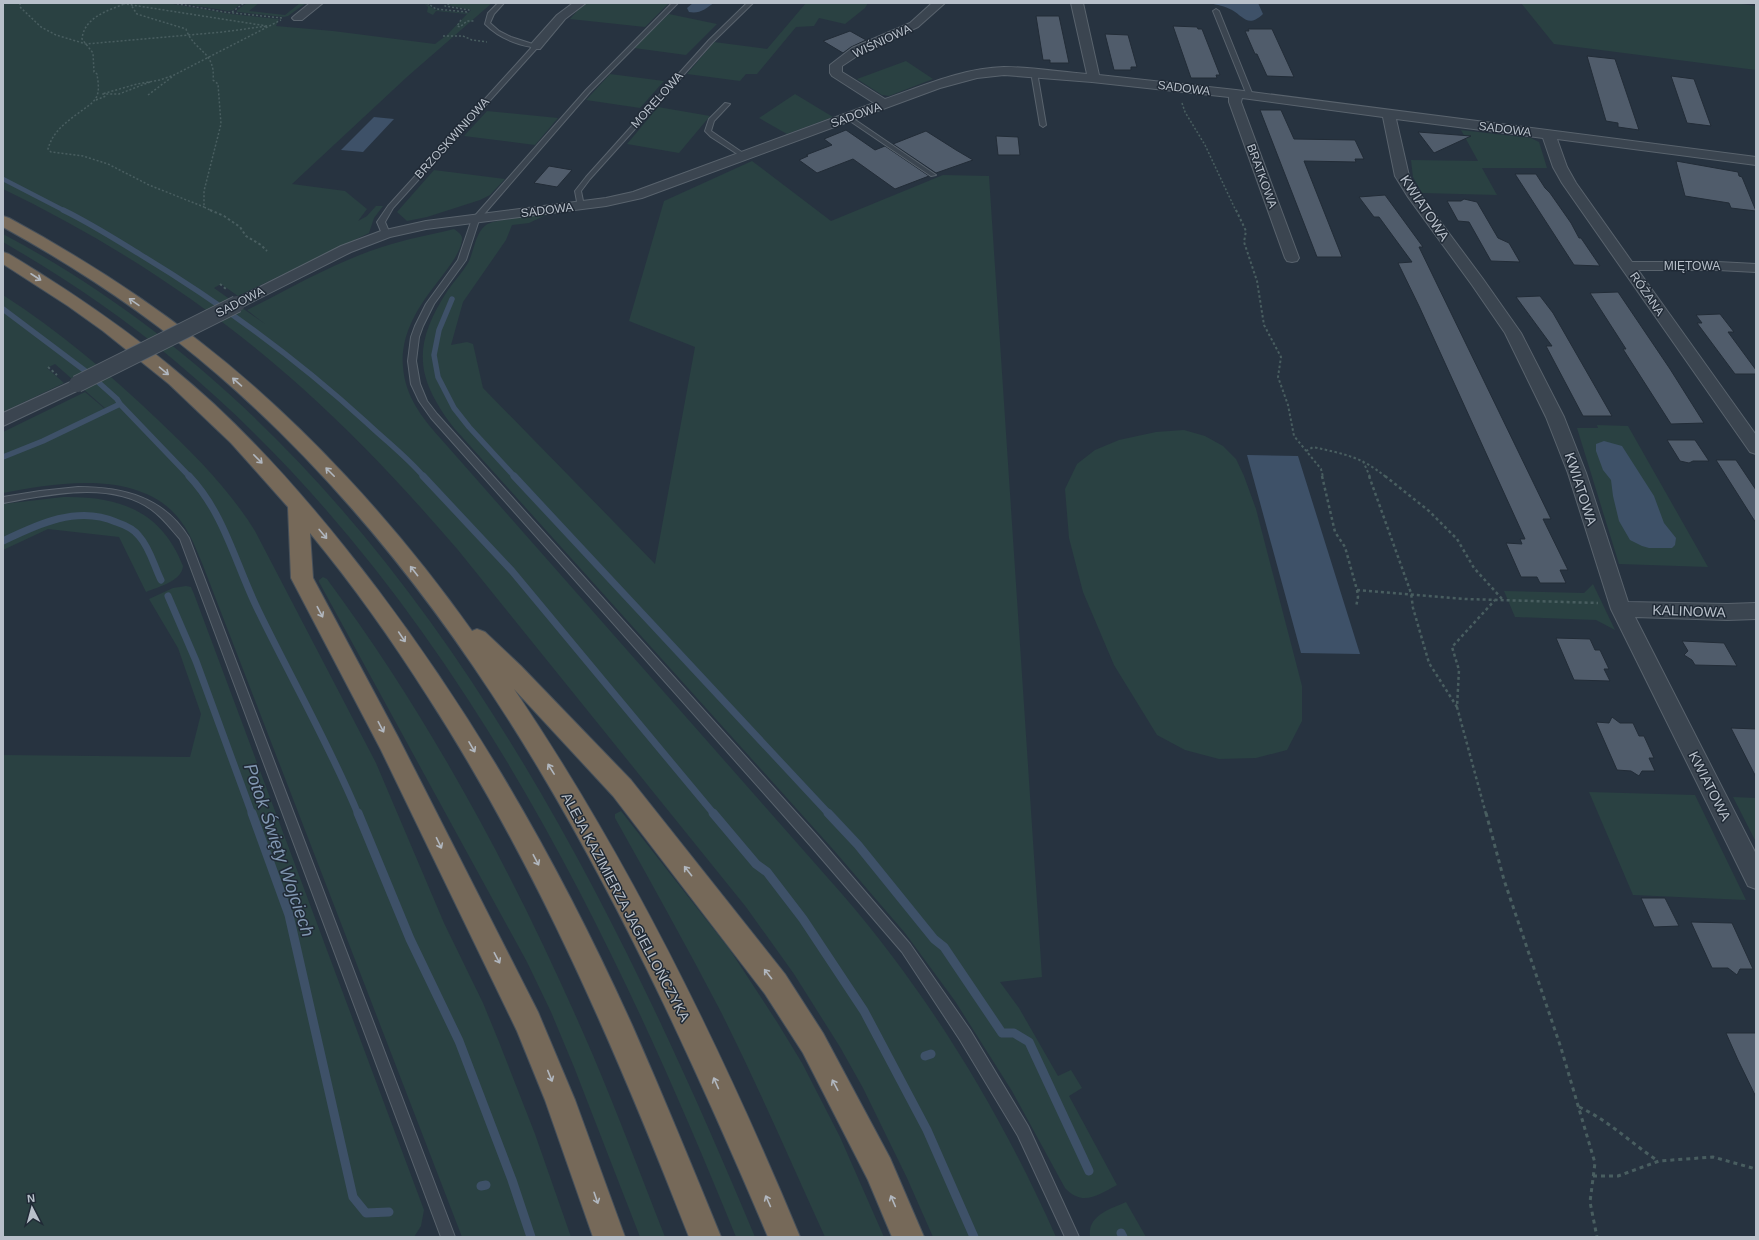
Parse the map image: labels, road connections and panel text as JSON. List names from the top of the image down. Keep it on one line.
{"streets":{"highway":["ALEJA KAZIMIERZA JAGIELLOŃCZYKA"],"street":["WIŚNIOWA","SADOWA","BRZOSKWINIOWA","BRATKOWA","KWIATOWA","MIĘTOWA","RÓŻANA","KALINOWA"],"lane":["MORELOWA"]},"crossings":[["WIŚNIOWA","SADOWA"],["SADOWA","MORELOWA"],["SADOWA","BRZOSKWINIOWA"],["SADOWA","BRATKOWA"],["SADOWA","KWIATOWA"],["SADOWA","RÓŻANA"],["KWIATOWA","KALINOWA"],["MIĘTOWA","RÓŻANA"]],"water":["Potok Święty Wojciech"],"north":"top"}
